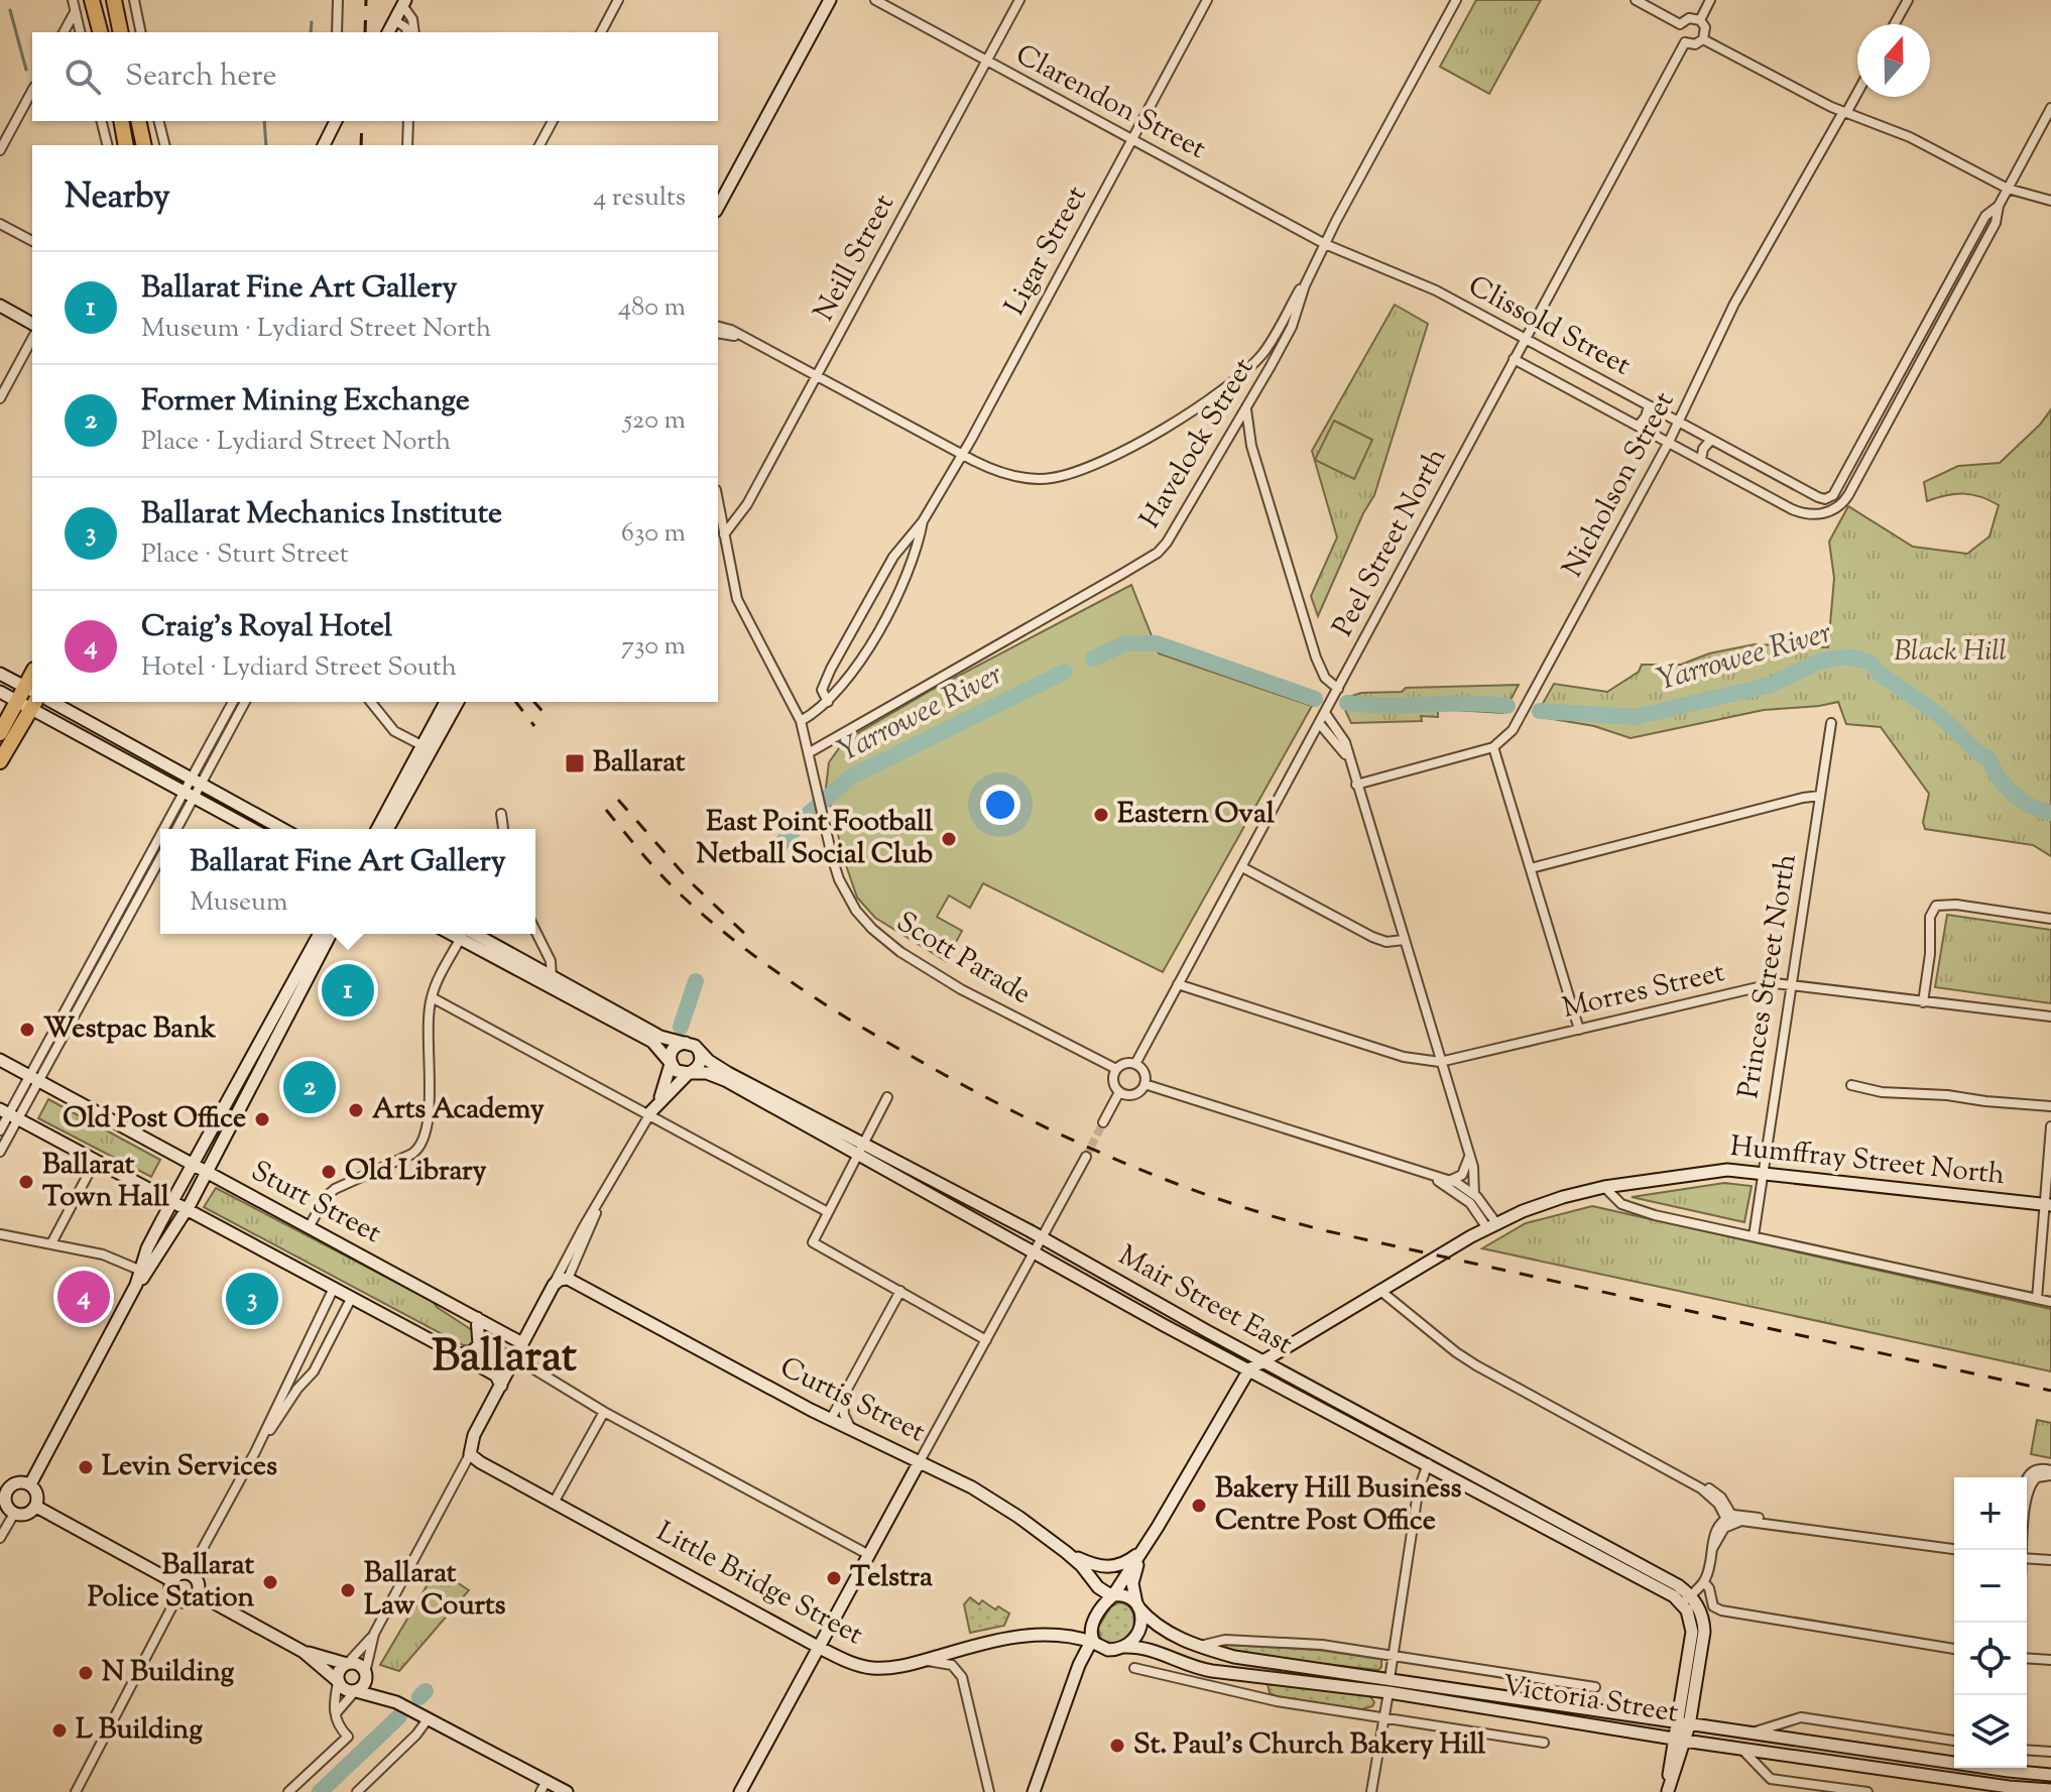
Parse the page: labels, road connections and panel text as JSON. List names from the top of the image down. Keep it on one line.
{"streets":{"street":["Clarendon Street","Ligar Street","Neill Street","Clissold Street","Havelock Street","Nicholson Street","Peel Street North","Scott Parade","Princes Street North","Morres Street","Humffray Street North","Sturt Street","Mair Street East","Curtis Street","Little Bridge Street","Victoria Street"]},"crossings":[["Clarendon Street","Ligar Street"],["Clarendon Street","Neill Street"],["Clarendon Street","Clissold Street"],["Clarendon Street","Havelock Street"],["Ligar Street","Scott Parade"],["Neill Street","Scott Parade"],["Clissold Street","Havelock Street"],["Clissold Street","Nicholson Street"],["Clissold Street","Peel Street North"],["Havelock Street","Scott Parade"],["Peel Street North","Scott Parade"],["Princes Street North","Morres Street"],["Princes Street North","Humffray Street North"],["Humffray Street North","Mair Street East"],["Humffray Street North","Curtis Street"],["Humffray Street North","Little Bridge Street"],["Humffray Street North","Victoria Street"],["Curtis Street","Little Bridge Street"],["Curtis Street","Victoria Street"],["Little Bridge Street","Victoria Street"]],"districts":["Ballarat"],"water":["Yarrowee River"],"parks":["Black Hill"],"places":{"transit":["Ballarat"],"other":["Eastern Oval","East Point Football Netball Social Club","Westpac Bank","Arts Academy","Old Post Office","Old Library","Ballarat Town Hall","Levin Services","Bakery Hill Business Centre Post Office","Telstra","Ballarat Police Station","Ballarat Law Courts","N Building","L Building","St. Paul's Church Bakery Hill"]},"north":"top","page":{"search":"Search here","heading":["Nearby","4 results"],"list":[{"mark":"1","name":"Ballarat Fine Art Gallery","note":"Museum · Lydiard Street North","value":"480 m"},{"mark":"2","name":"Former Mining Exchange","note":"Place · Lydiard Street North","value":"520 m"},{"mark":"3","name":"Ballarat Mechanics Institute","note":"Place · Sturt Street","value":"630 m"},{"mark":"4","name":"Craig's Royal Hotel","note":"Hotel · Lydiard Street South","value":"730 m"}],"popup":["Ballarat Fine Art Gallery","Museum"],"pins":["1","2","4","3"],"map_buttons":["+","−"]}}
